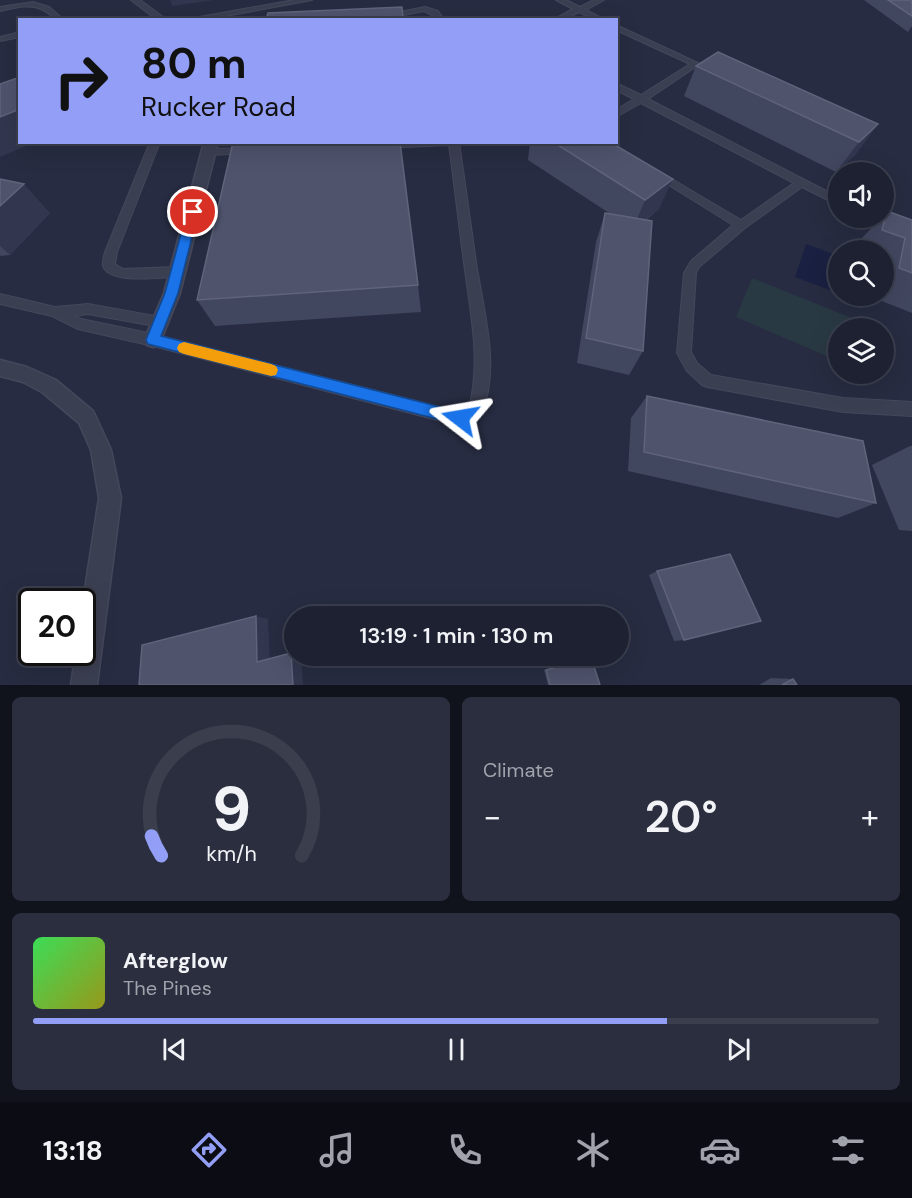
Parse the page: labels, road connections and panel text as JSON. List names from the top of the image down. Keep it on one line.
{"page":{"turn":["80 m","Rucker Road"],"limit":"20","trip":"13:19 · 1 min · 130 m","tile":"Climate","heat":["−","20°","+"],"song":["Afterglow","The Pines"],"tabs":"13:18","gauge":["9","km/h"]}}
